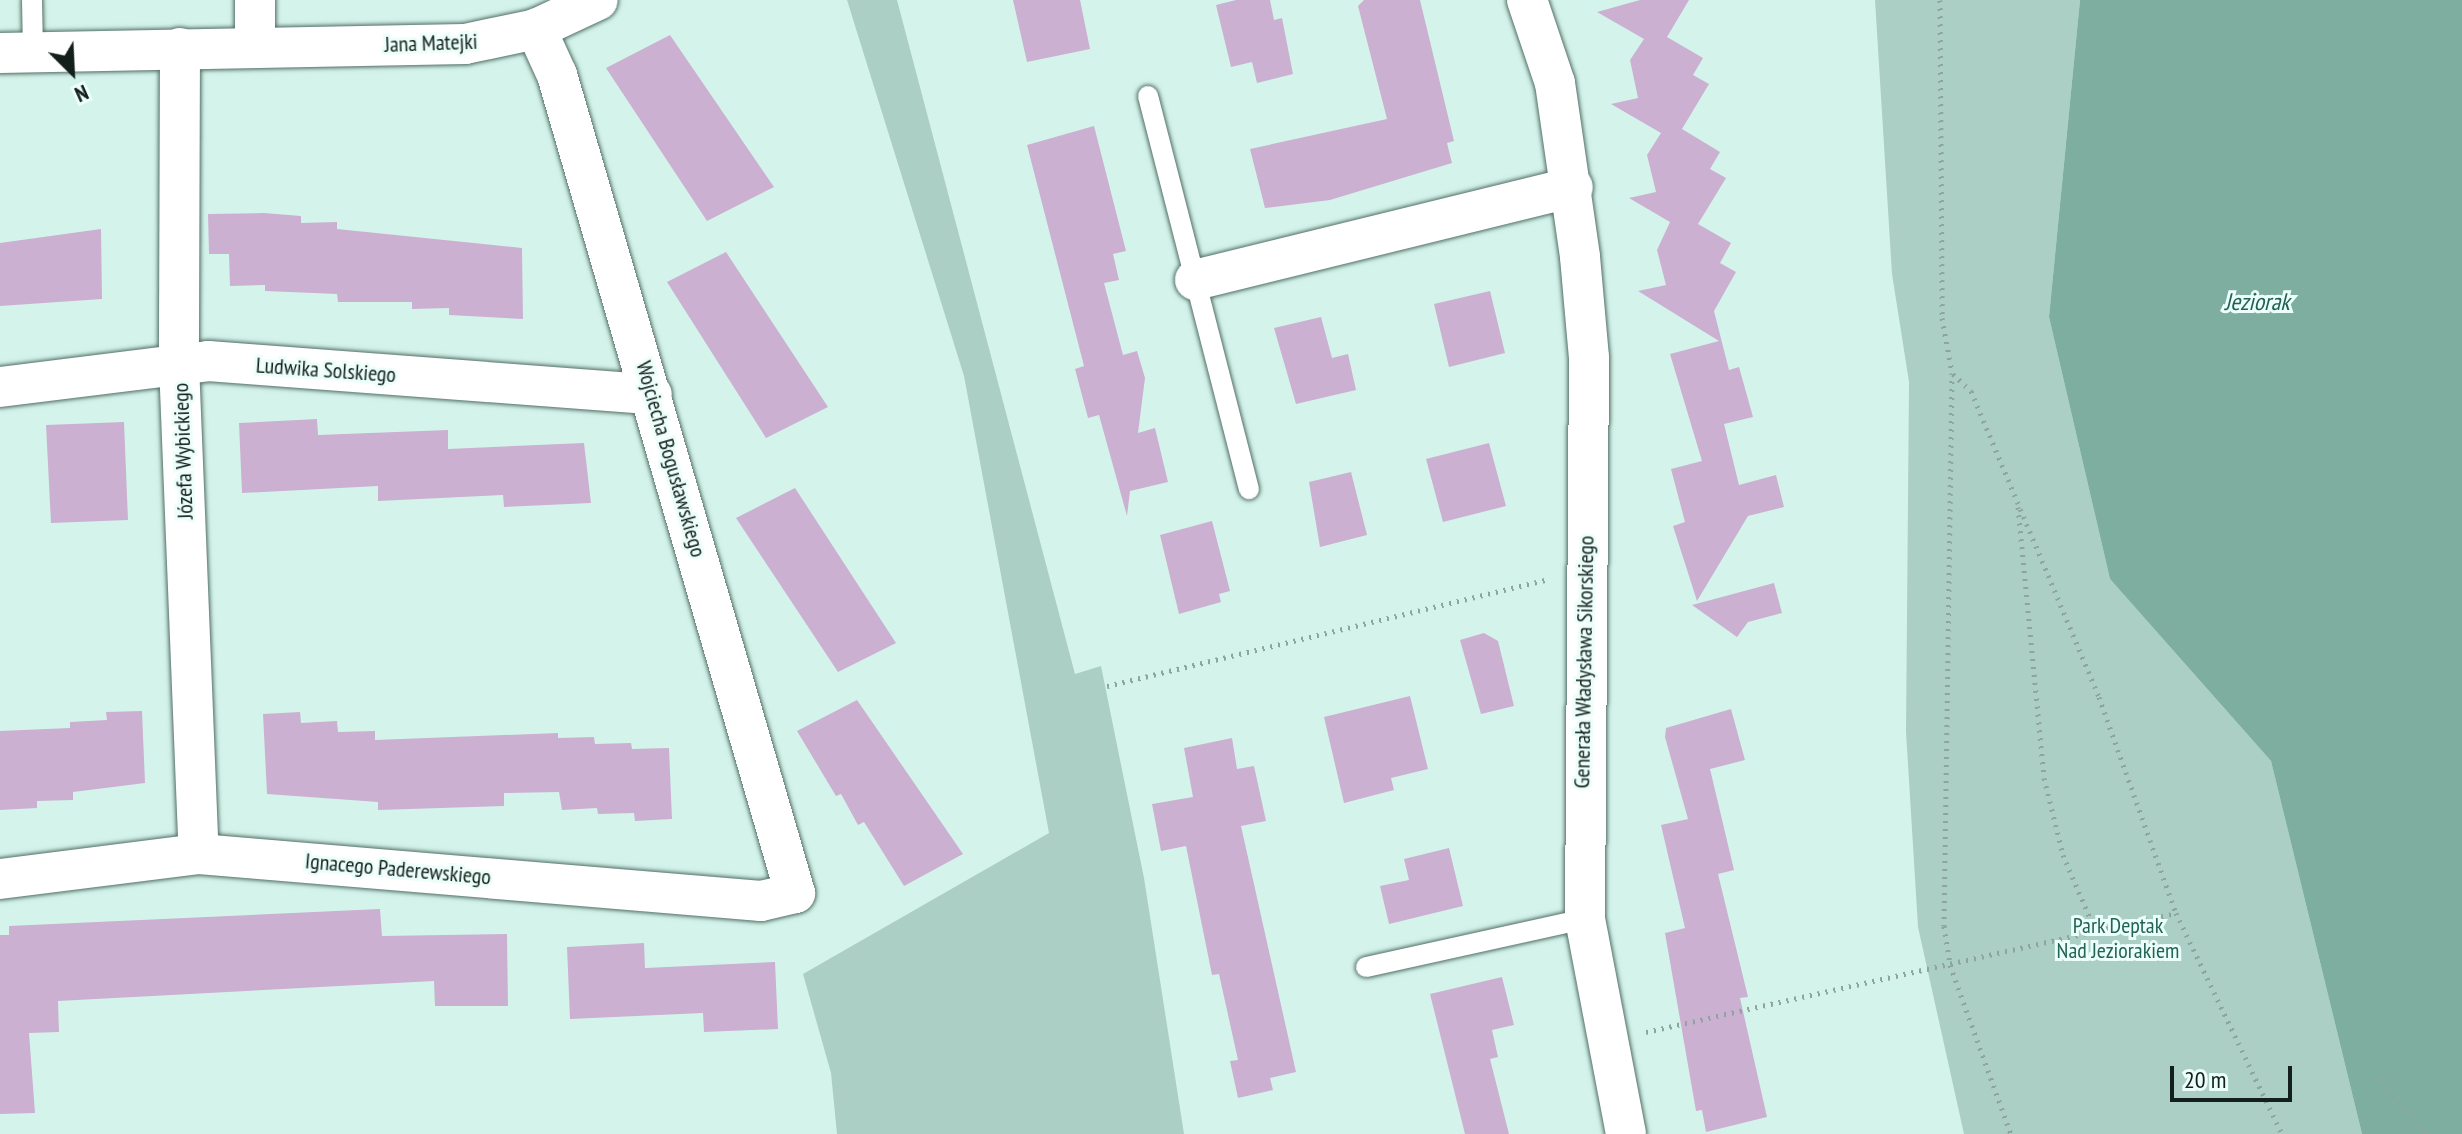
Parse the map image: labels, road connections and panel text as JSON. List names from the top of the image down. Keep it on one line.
{"streets":{"street":["Jana Matejki","Ludwika Solskiego","Józefa Wybickiego","Wojciecha Bogusławskiego","Generała Władysława Sikorskiego","Ignacego Paderewskiego"]},"crossings":[["Jana Matejki","Józefa Wybickiego"],["Jana Matejki","Wojciecha Bogusławskiego"],["Ludwika Solskiego","Józefa Wybickiego"],["Ludwika Solskiego","Wojciecha Bogusławskiego"],["Józefa Wybickiego","Ignacego Paderewskiego"],["Wojciecha Bogusławskiego","Ignacego Paderewskiego"]],"water":["Jeziorak"],"parks":["Park Deptak Nad Jeziorakiem"],"scale_bar":"20 m","north":"bottom right"}
